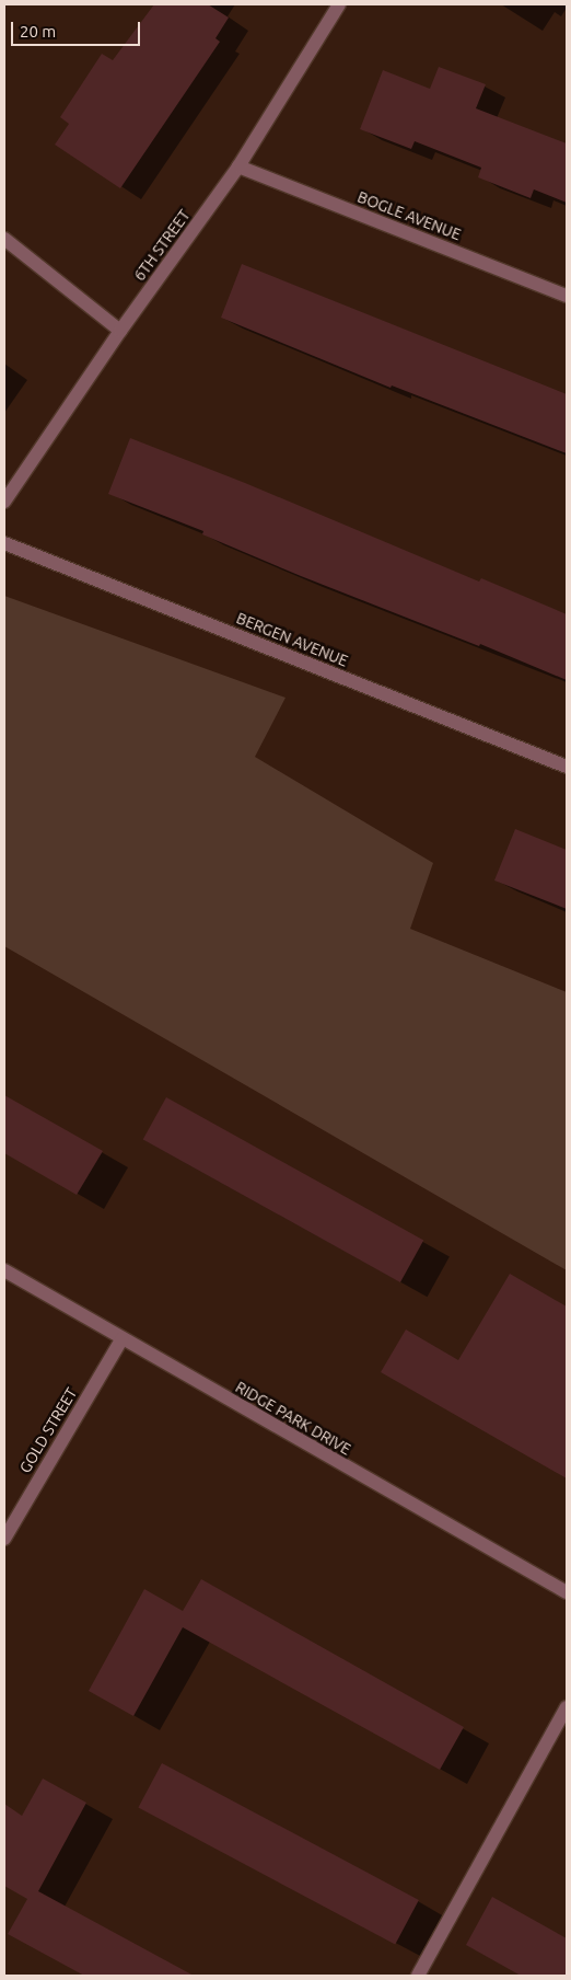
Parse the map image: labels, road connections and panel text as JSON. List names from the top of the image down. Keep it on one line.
{"streets":{"street":["BOGLE AVENUE","6TH STREET","BERGEN AVENUE","RIDGE PARK DRIVE","GOLD STREET"]},"crossings":[["BOGLE AVENUE","6TH STREET"],["RIDGE PARK DRIVE","GOLD STREET"]],"scale_bar":"20 m"}
